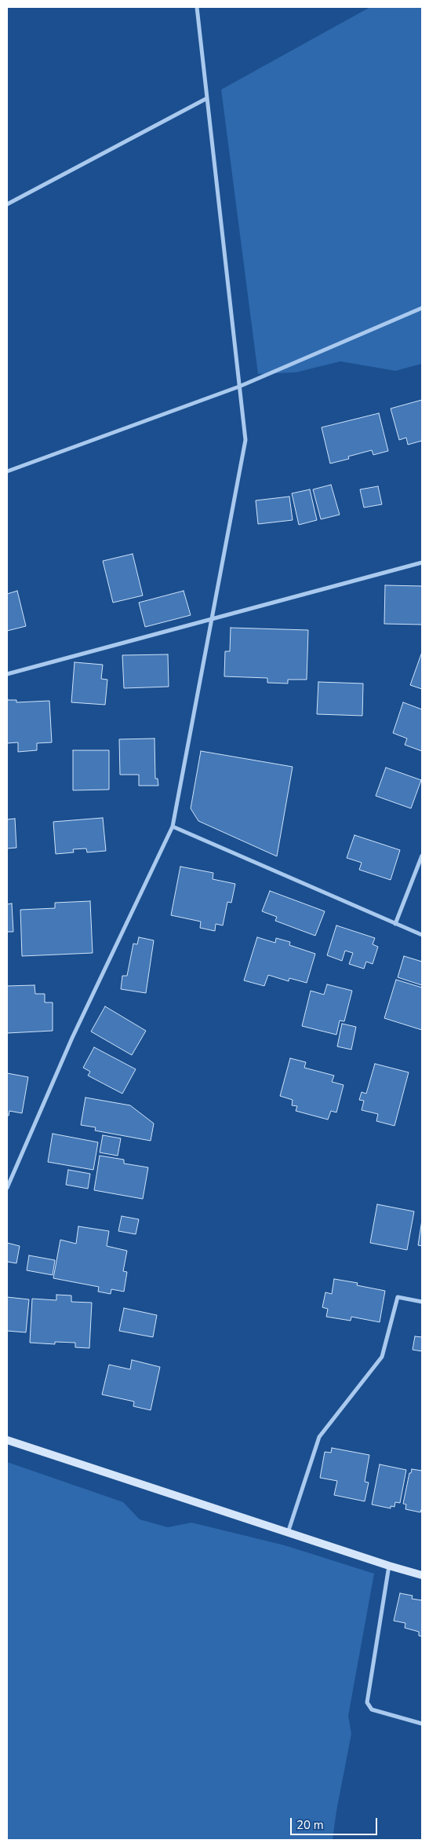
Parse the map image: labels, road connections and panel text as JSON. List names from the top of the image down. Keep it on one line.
{"scale_bar":"20 m"}
